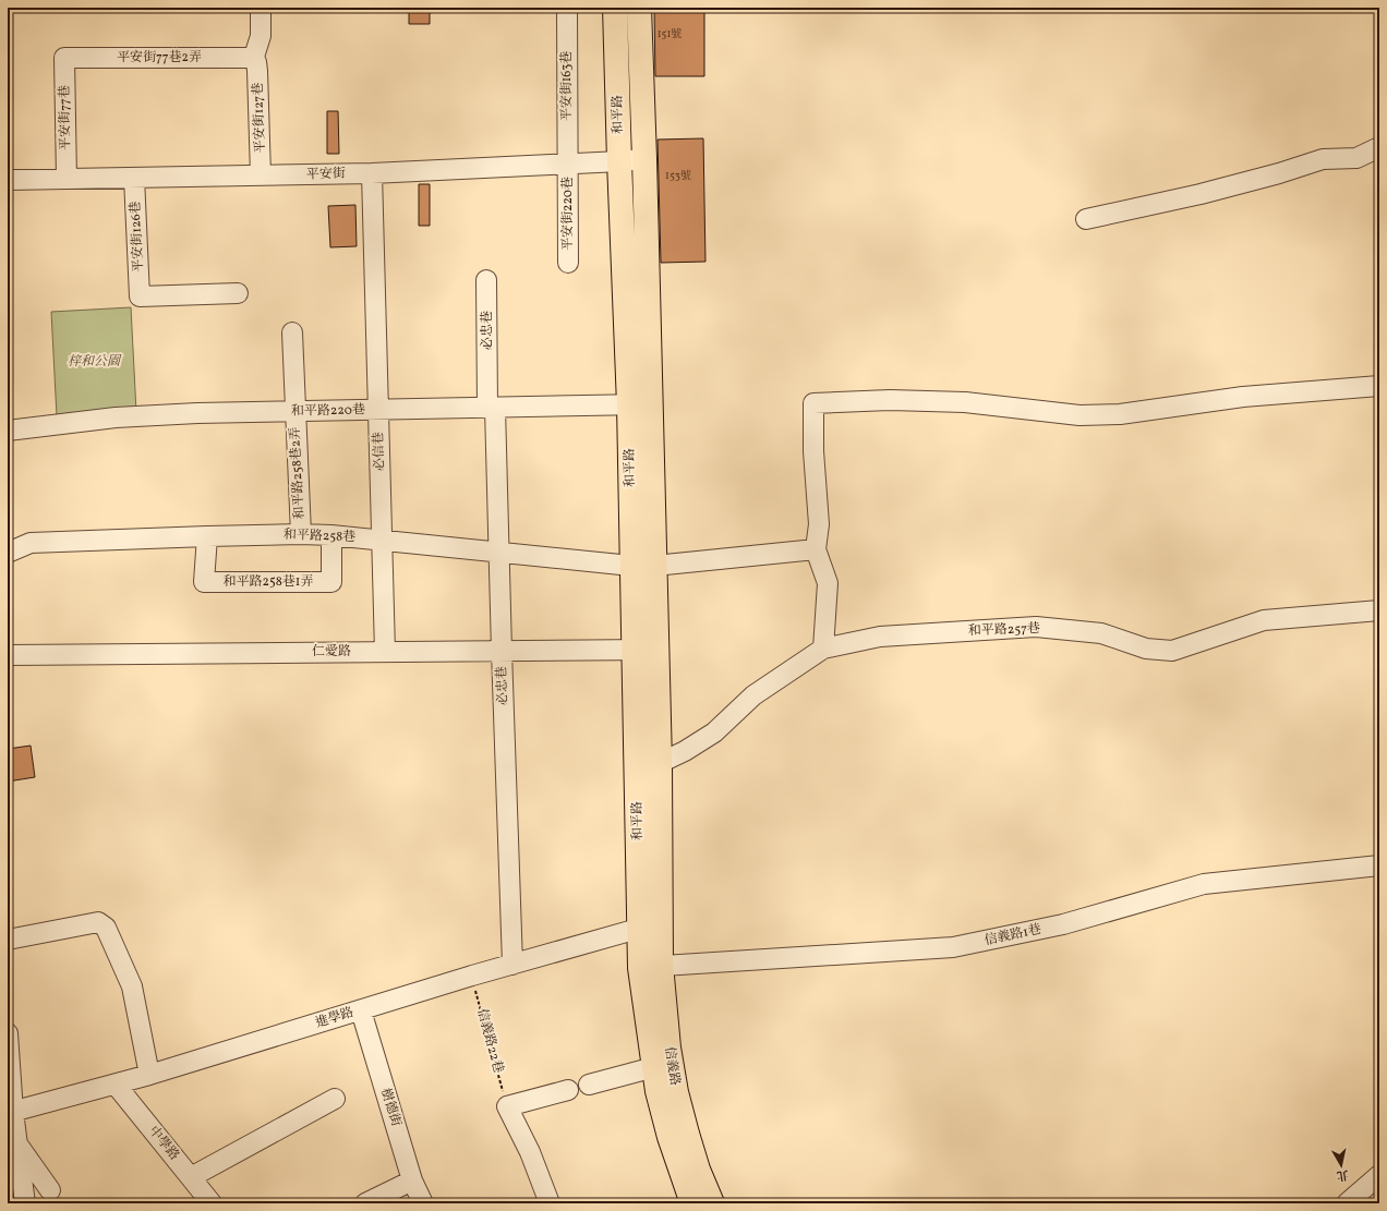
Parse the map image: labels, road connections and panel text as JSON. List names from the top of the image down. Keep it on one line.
{"streets":{"main road":["和平路","信義路"],"street":["平安街77巷2弄","平安街163巷","平安街77巷","平安街127巷","平安街","平安街220巷","平安街126巷","必忠巷","和平路220巷","必信巷","和平路258巷2弄","和平路258巷","和平路258巷1弄","和平路257巷","仁愛路","信義路1巷","進學路","樹德街","中學路"],"path":["信義路22巷"]},"crossings":[["平安街77巷2弄","平安街77巷"],["平安街77巷2弄","平安街127巷"],["平安街163巷","平安街"],["平安街163巷","平安街220巷"],["和平路","平安街"],["和平路","和平路220巷"],["和平路","和平路258巷"],["和平路","和平路257巷"],["和平路","仁愛路"],["和平路","進學路"],["和平路","信義路"],["平安街77巷","平安街"],["平安街127巷","平安街"],["平安街","平安街220巷"],["平安街","平安街126巷"],["平安街","必信巷"],["必忠巷","和平路220巷"],["必忠巷","和平路258巷"],["必忠巷","仁愛路"],["必忠巷","進學路"],["和平路220巷","必信巷"],["和平路220巷","和平路258巷2弄"],["必信巷","和平路258巷"],["必信巷","仁愛路"],["和平路258巷2弄","和平路258巷"],["和平路258巷","和平路258巷1弄"],["信義路1巷","信義路"],["進學路","信義路22巷"],["進學路","信義路"],["進學路","樹德街"],["進學路","中學路"]],"parks":["梓和公園"],"house_numbers":["151號","153號"],"north":"bottom"}
